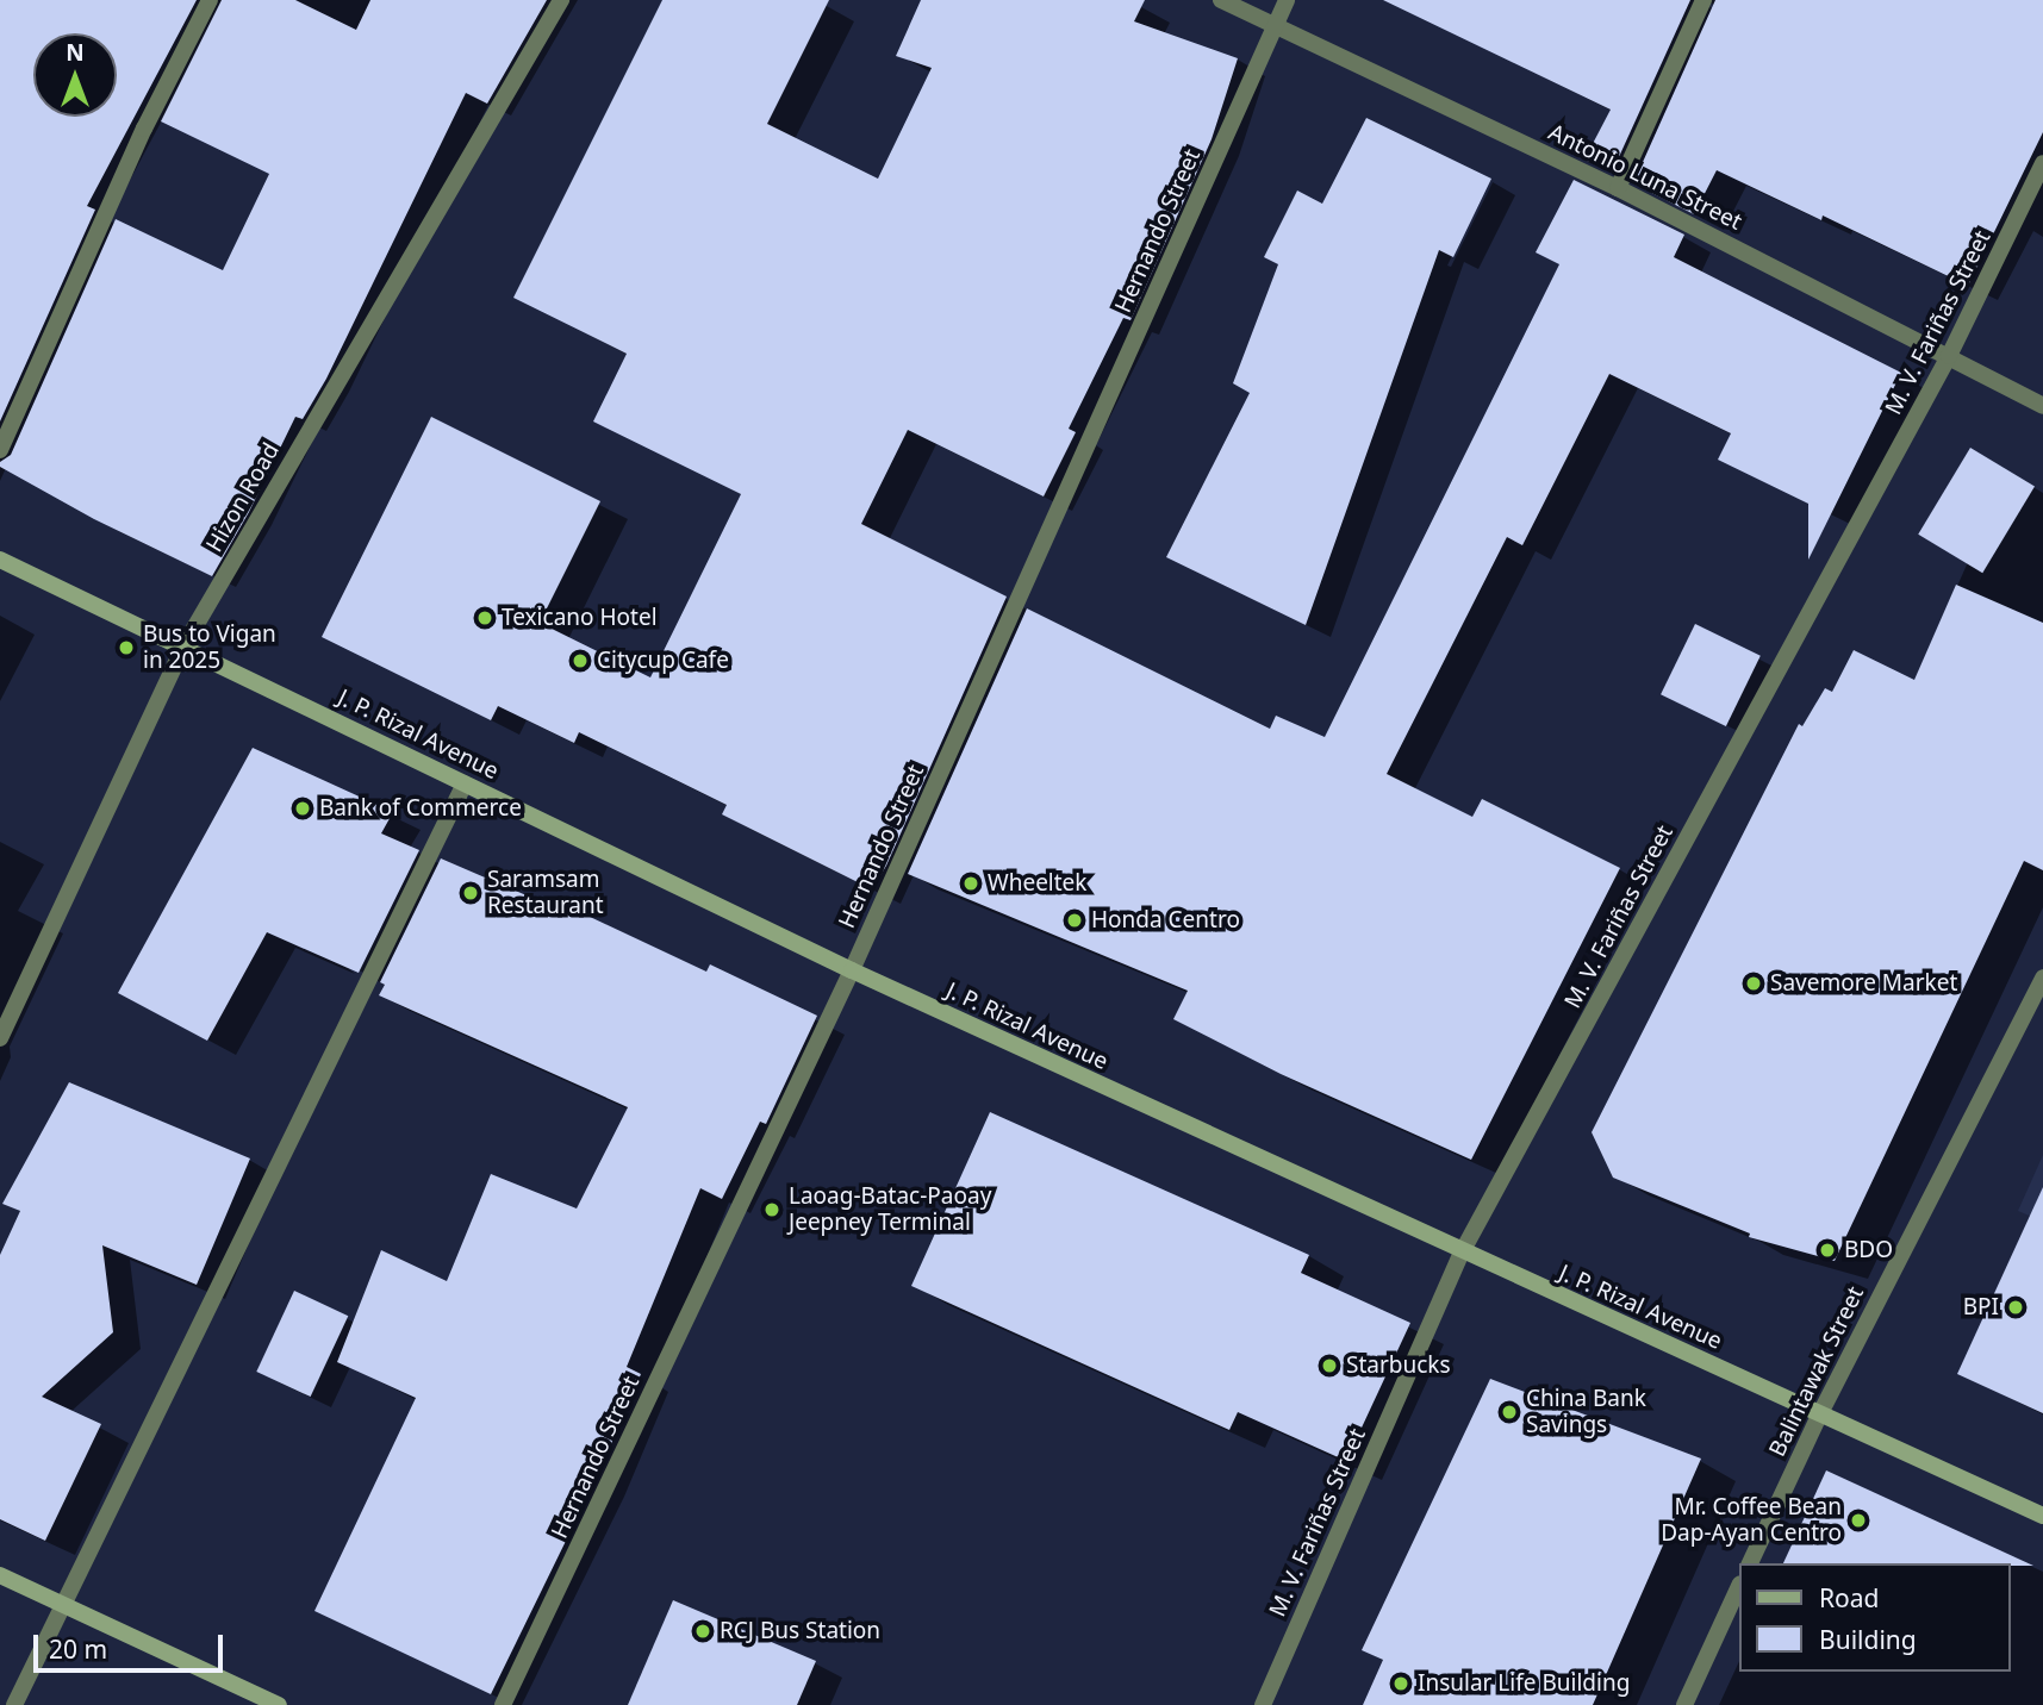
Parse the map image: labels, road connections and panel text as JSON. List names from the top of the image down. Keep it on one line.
{"streets":{"main road":["J. P. Rizal Avenue"],"street":["Antonio Luna Street","Hernando Street","M. V. Fariñas Street","Hizon Road","Balintawak Street"]},"crossings":[["Antonio Luna Street","Hernando Street"],["Antonio Luna Street","M. V. Fariñas Street"],["Hernando Street","J. P. Rizal Avenue"],["M. V. Fariñas Street","J. P. Rizal Avenue"],["Hizon Road","J. P. Rizal Avenue"],["J. P. Rizal Avenue","Balintawak Street"]],"places":["Texicano Hotel","Bus to Vigan in 2025","Citycup Cafe","Bank of Commerce","Wheeltek","Saramsam Restaurant","Honda Centro","Savemore Market","Laoag-Batac-Paoay Jeepney Terminal","BDO","BPI","Starbucks","China Bank Savings","Mr. Coffee Bean Dap-Ayan Centro","RCJ Bus Station","Insular Life Building"],"legend":["Road","Building"],"scale_bar":"20 m","north":"top"}
